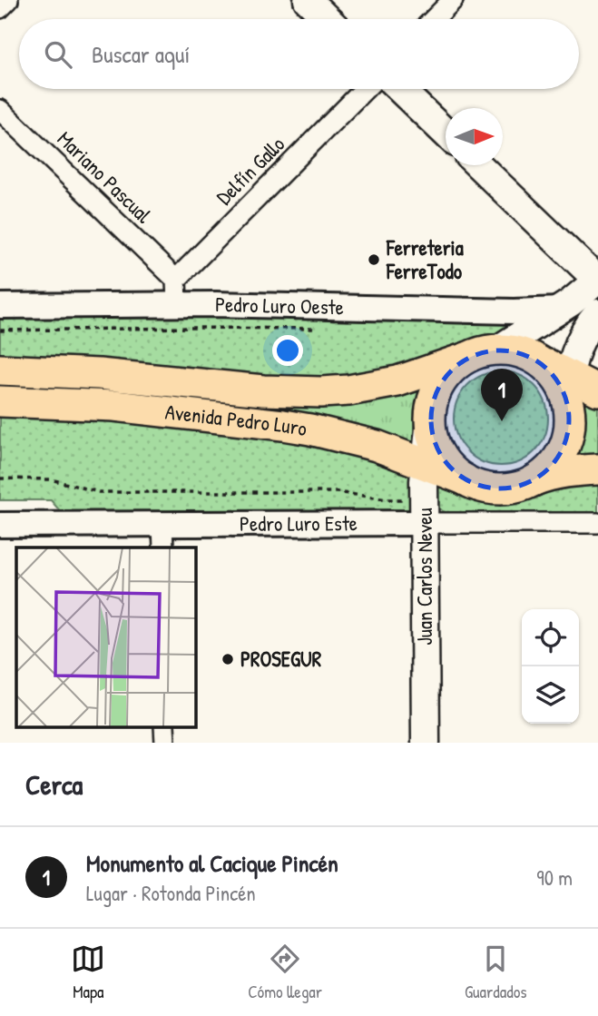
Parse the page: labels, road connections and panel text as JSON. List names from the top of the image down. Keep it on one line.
{"streets":{"main road":["Avenida Pedro Luro","Juan Carlos Neveu"],"street":["Delfín Gallo","Mariano Pascual","Pedro Luro Oeste","Pedro Luro Este"]},"crossings":[["Delfín Gallo","Mariano Pascual"],["Avenida Pedro Luro","Juan Carlos Neveu"],["Pedro Luro Este","Juan Carlos Neveu"]],"places":["Ferreteria FerreTodo","PROSEGUR"],"north":"right","page":{"search":"Buscar aquí","pins":"1","heading":"Cerca","list":[{"mark":"1","name":"Monumento al Cacique Pincén","note":"Lugar · Rotonda Pincén","value":"90 m"}],"nav":["Mapa","Cómo llegar","Guardados"]}}
